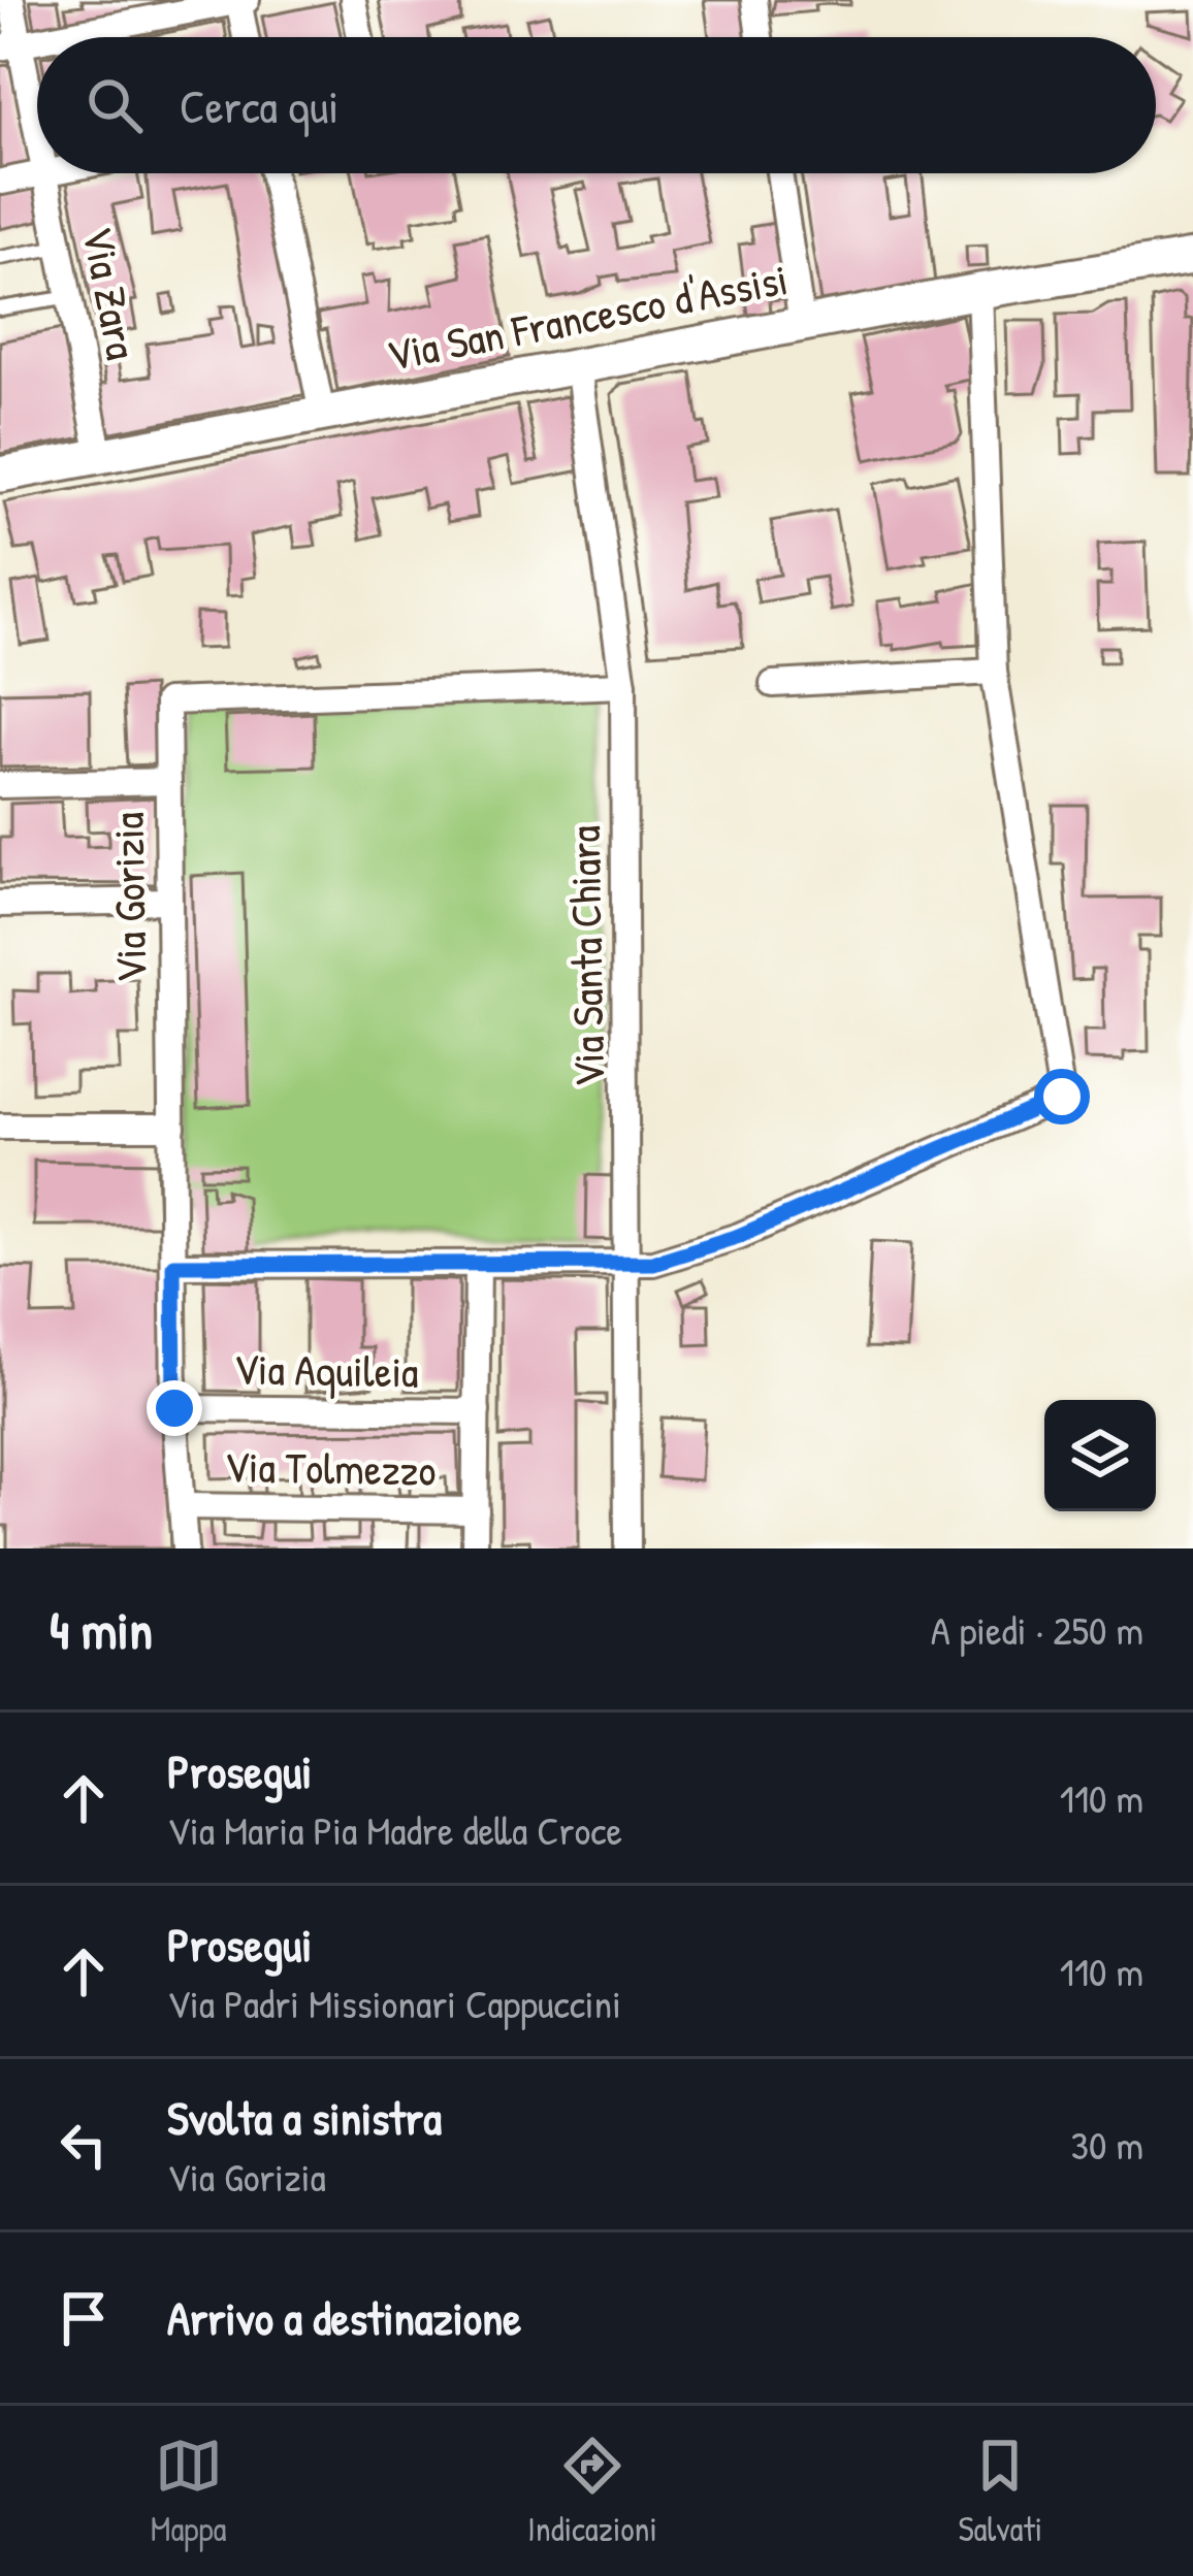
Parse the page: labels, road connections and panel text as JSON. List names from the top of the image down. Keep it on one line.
{"streets":{"main road":["Via San Francesco d'Assisi"],"street":["Via Zara","Via Gorizia","Via Santa Chiara","Via Aquileia","Via Tolmezzo"]},"crossings":[["Via Zara","Via San Francesco d'Assisi"],["Via San Francesco d'Assisi","Via Santa Chiara"],["Via Gorizia","Via Santa Chiara"],["Via Gorizia","Via Aquileia"],["Via Gorizia","Via Tolmezzo"]],"page":{"search":"Cerca qui","heading":["4 min","A piedi · 250 m"],"list":[["Prosegui","Via Maria Pia Madre della Croce","110 m"],["Prosegui","Via Padri Missionari Cappuccini","110 m"],["Svolta a sinistra","Via Gorizia","30 m"],"Arrivo a destinazione"],"nav":["Mappa","Indicazioni","Salvati"]}}
